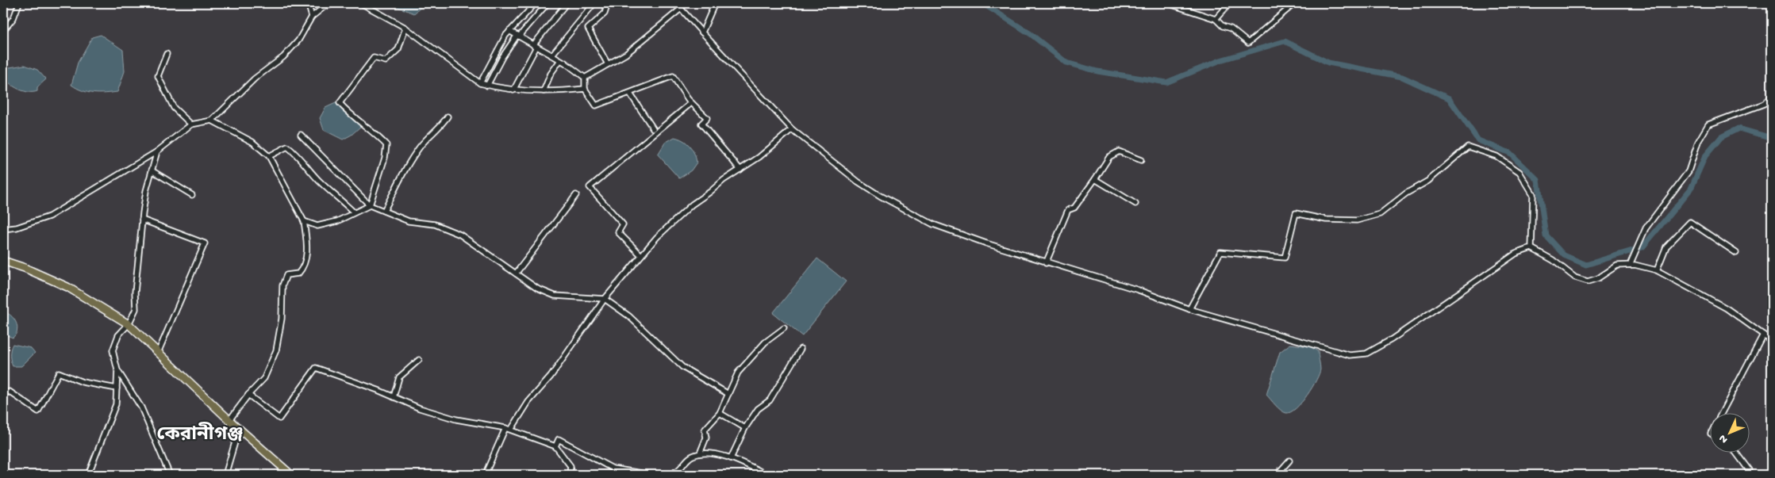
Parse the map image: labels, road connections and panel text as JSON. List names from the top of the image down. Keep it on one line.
{"districts":["কেরানীগঞ্জ"],"north":"bottom left"}
